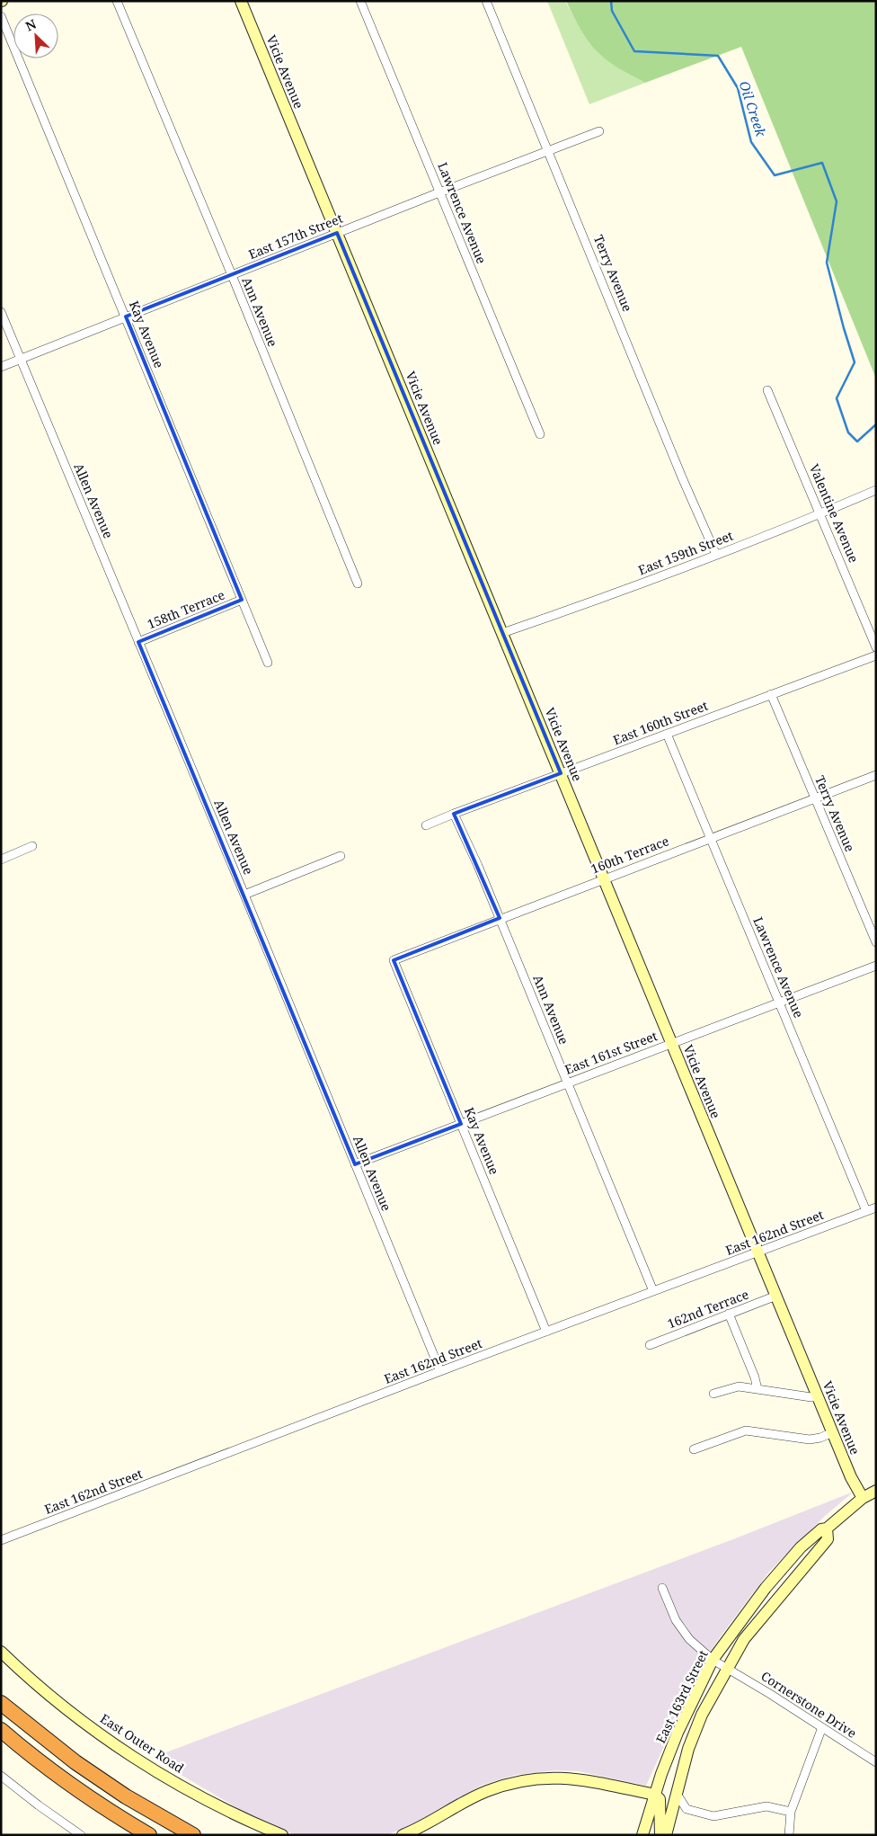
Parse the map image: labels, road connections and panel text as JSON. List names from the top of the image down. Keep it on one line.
{"streets":{"street":["Vicie Avenue","Lawrence Avenue","East 157th Street","Terry Avenue","Ann Avenue","Kay Avenue","Allen Avenue","Valentine Avenue","East 159th Street","158th Terrace","East 160th Street","160th Terrace","East 161st Street","East 162nd Street","162nd Terrace","East 163rd Street","Cornerstone Drive","East Outer Road"]},"crossings":[["Vicie Avenue","East 157th Street"],["Vicie Avenue","East 159th Street"],["Vicie Avenue","East 160th Street"],["Vicie Avenue","160th Terrace"],["Vicie Avenue","East 161st Street"],["Vicie Avenue","East 162nd Street"],["Vicie Avenue","162nd Terrace"],["Vicie Avenue","East 163rd Street"],["Lawrence Avenue","East 157th Street"],["Lawrence Avenue","East 160th Street"],["Lawrence Avenue","160th Terrace"],["Lawrence Avenue","East 161st Street"],["Lawrence Avenue","East 162nd Street"],["East 157th Street","Terry Avenue"],["East 157th Street","Ann Avenue"],["East 157th Street","Kay Avenue"],["East 157th Street","Allen Avenue"],["Terry Avenue","East 159th Street"],["Terry Avenue","East 160th Street"],["Terry Avenue","160th Terrace"],["Ann Avenue","East 160th Street"],["Ann Avenue","160th Terrace"],["Ann Avenue","East 161st Street"],["Ann Avenue","East 162nd Street"],["Kay Avenue","158th Terrace"],["Kay Avenue","160th Terrace"],["Kay Avenue","East 161st Street"],["Kay Avenue","East 162nd Street"],["Allen Avenue","158th Terrace"],["Allen Avenue","East 161st Street"],["Allen Avenue","East 162nd Street"],["Valentine Avenue","East 159th Street"],["East 163rd Street","Cornerstone Drive"]],"water":["Oil Creek"],"north":"top left"}
